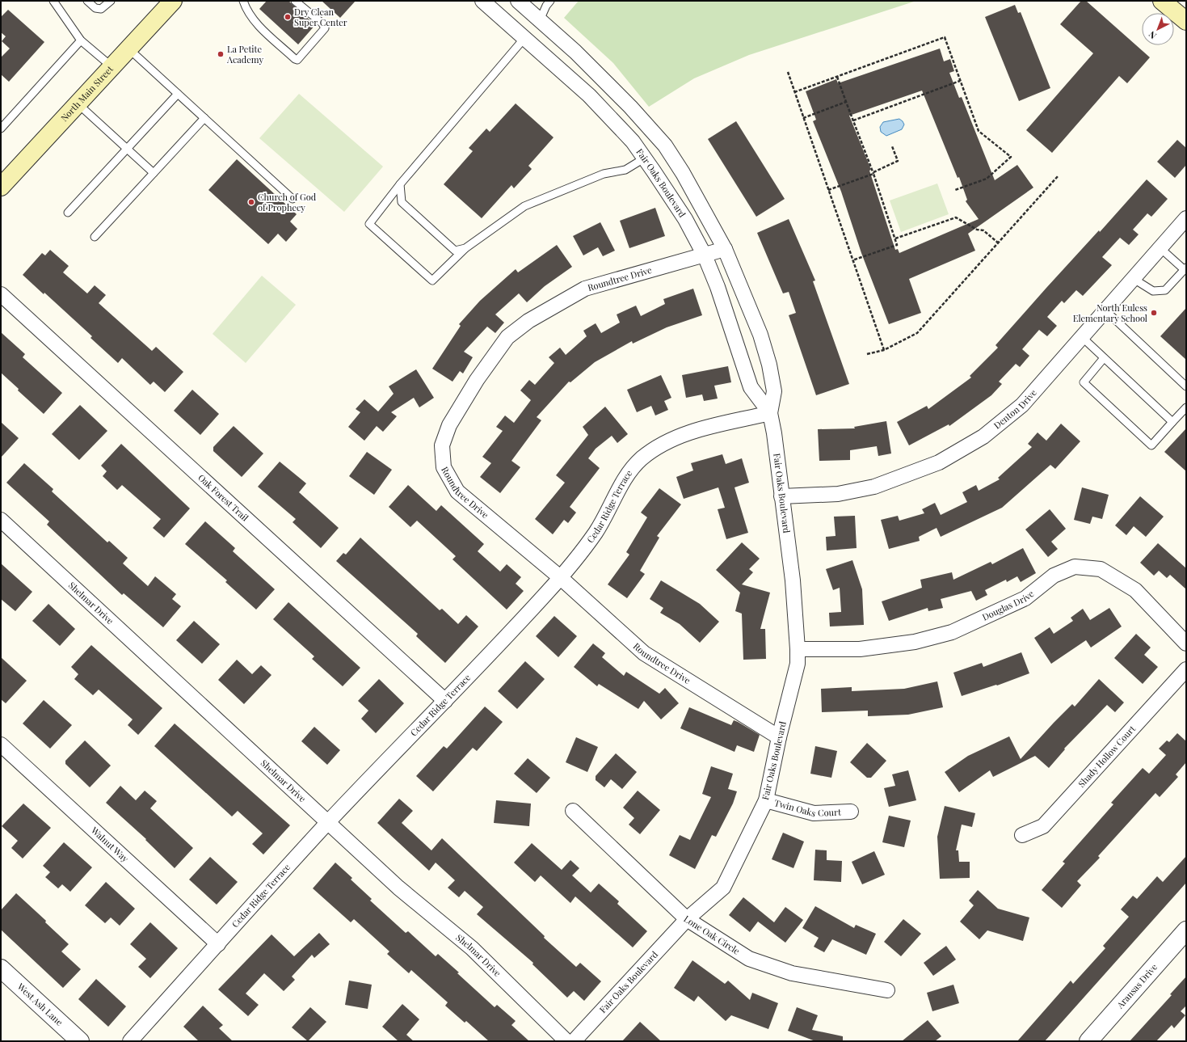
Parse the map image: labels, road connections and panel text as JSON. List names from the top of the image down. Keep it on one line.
{"streets":{"main road":["North Main Street"],"street":["Fair Oaks Boulevard","Roundtree Drive","Denton Drive","Oak Forest Trail","Cedar Ridge Terrace","Shelmar Drive","Douglas Drive","Shady Hollow Court","Twin Oaks Court","Walnut Way","Lone Oak Circle","Aransas Drive","West Ash Lane"]},"crossings":[["Fair Oaks Boulevard","Roundtree Drive"],["Fair Oaks Boulevard","Denton Drive"],["Fair Oaks Boulevard","Cedar Ridge Terrace"],["Fair Oaks Boulevard","Douglas Drive"],["Fair Oaks Boulevard","Twin Oaks Court"],["Fair Oaks Boulevard","Lone Oak Circle"],["Roundtree Drive","Cedar Ridge Terrace"],["Oak Forest Trail","Cedar Ridge Terrace"],["Cedar Ridge Terrace","Shelmar Drive"],["Cedar Ridge Terrace","Walnut Way"]],"places":["Dry Clean Super Center","La Petite Academy","Church of God of Prophecy","North Euless Elementary School"],"north":"bottom left"}
